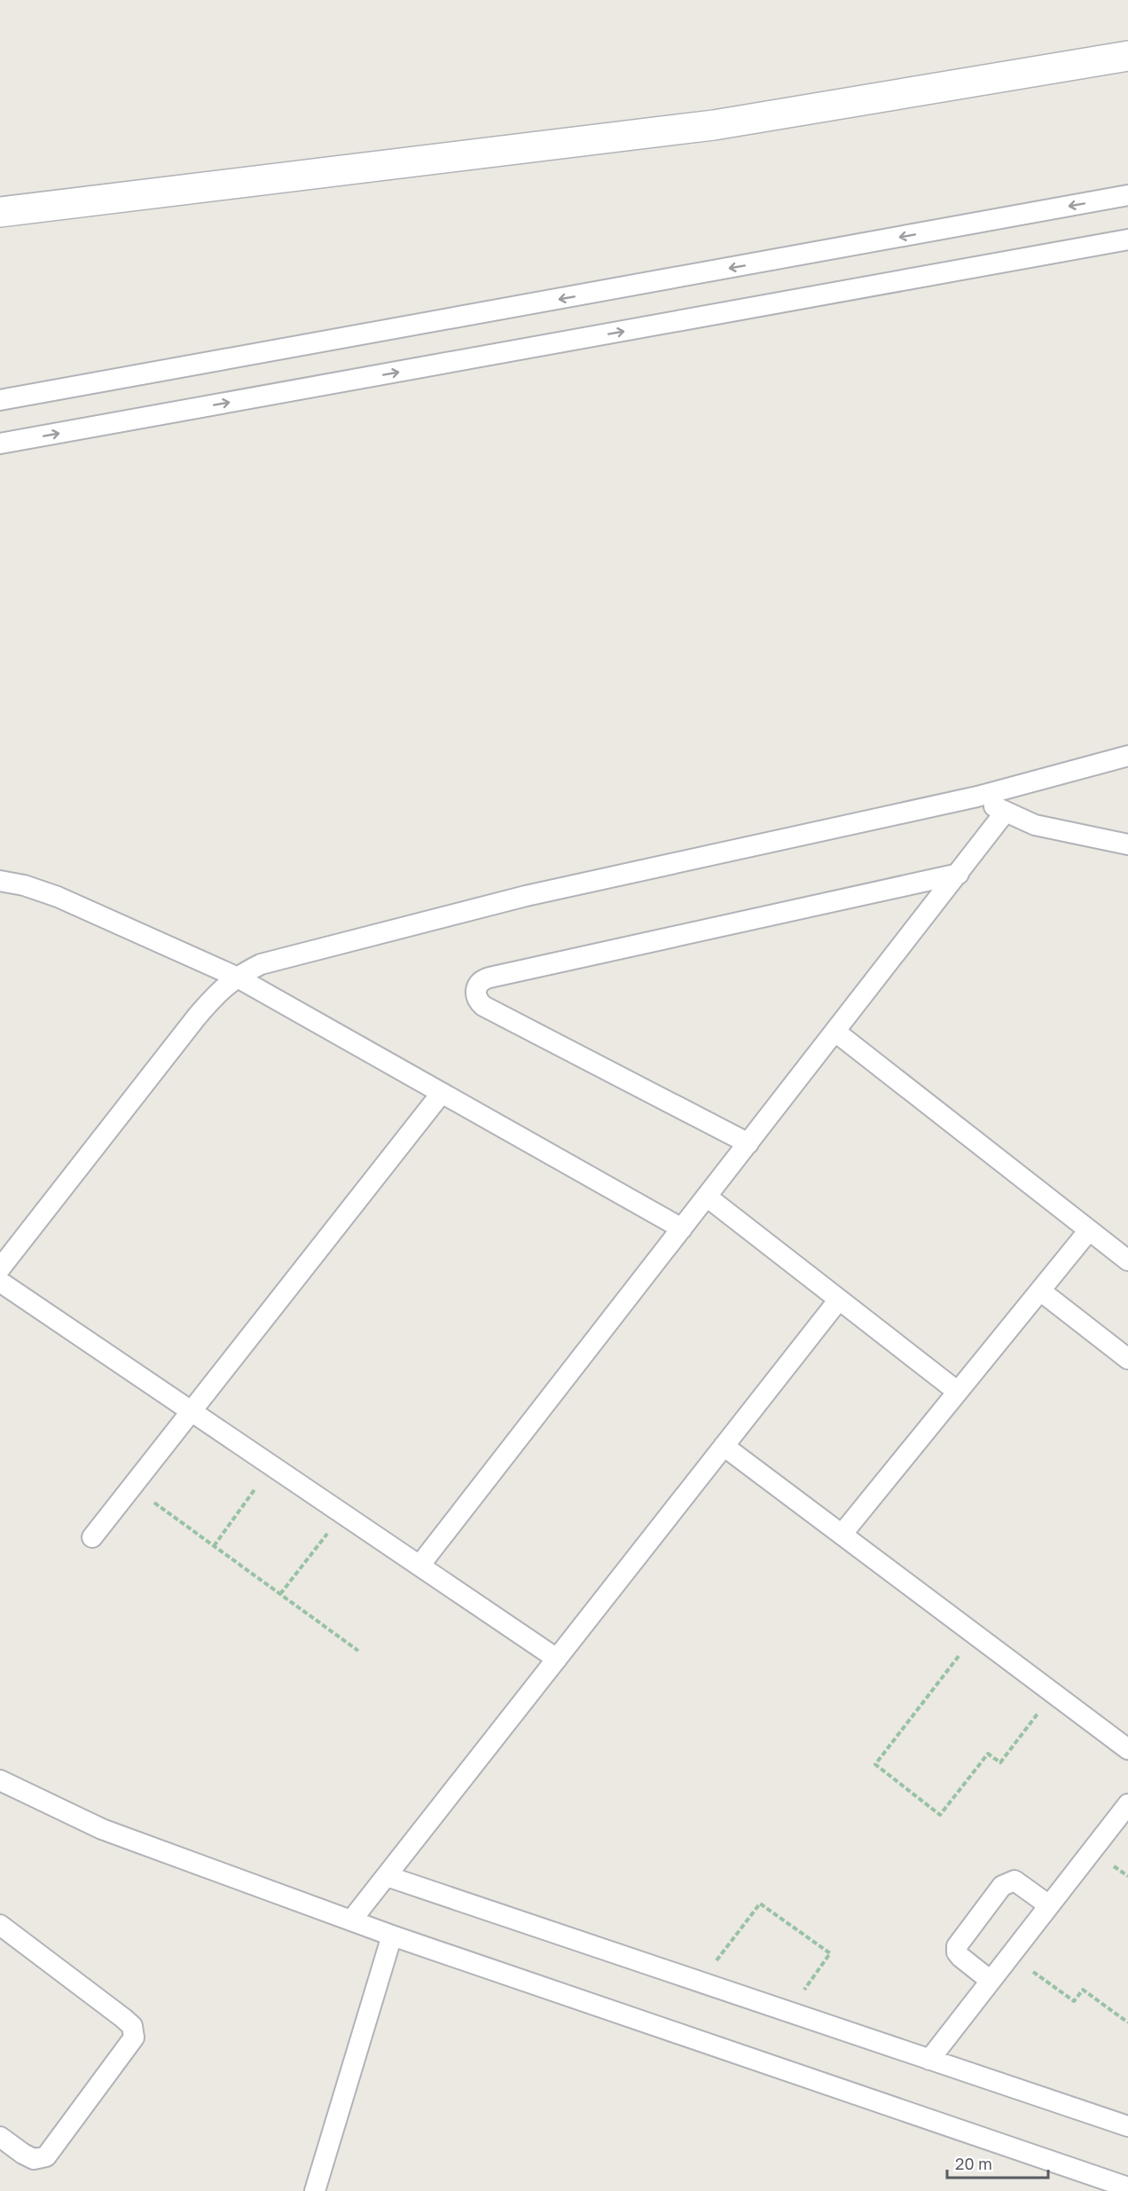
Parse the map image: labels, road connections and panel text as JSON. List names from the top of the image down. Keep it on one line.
{"scale_bar":"20 m"}
